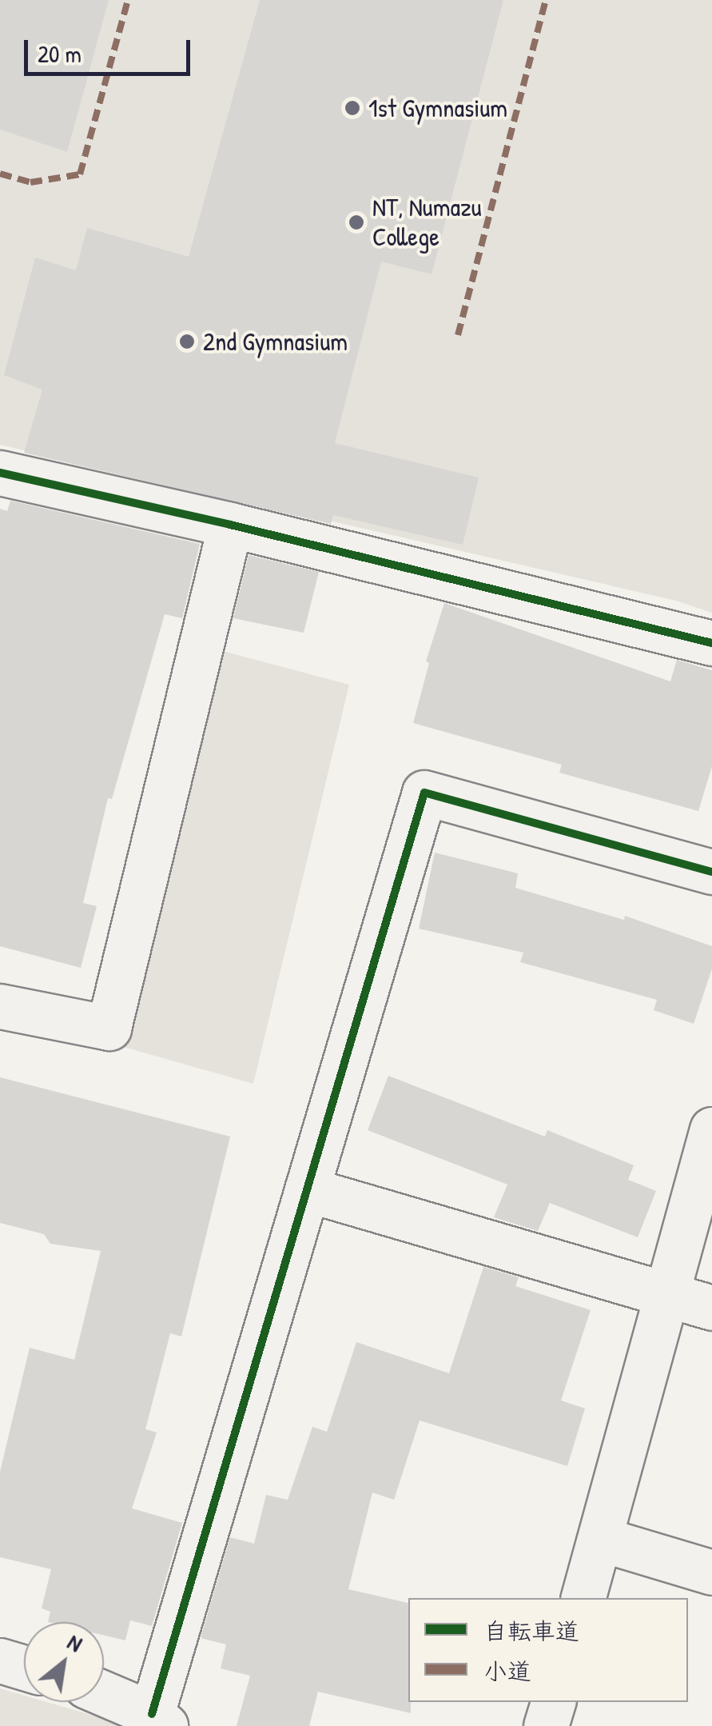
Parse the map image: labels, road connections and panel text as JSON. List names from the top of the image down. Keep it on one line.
{"places":["1st Gymnasium","NT, Numazu College","2nd Gymnasium"],"legend":["自転車道","小道"],"scale_bar":"20 m","north":"top right"}
